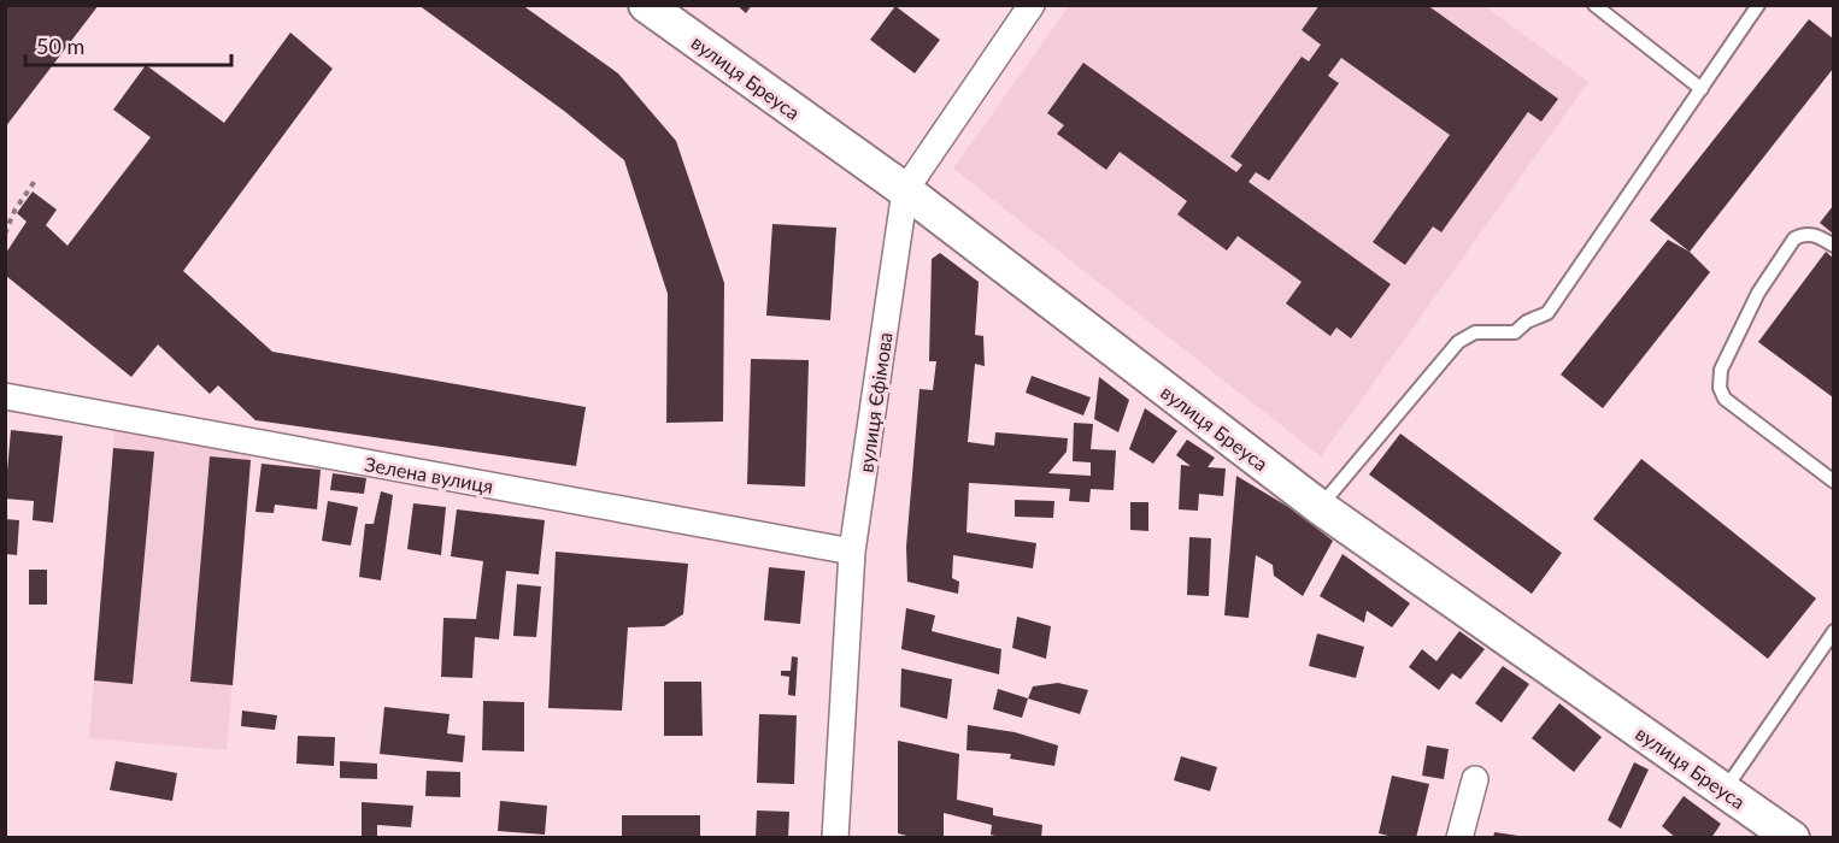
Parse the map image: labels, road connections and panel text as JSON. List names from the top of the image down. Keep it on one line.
{"streets":{"street":["вулиця Бреуса","вулиця Єфімова","Зелена вулиця"]},"crossings":[["вулиця Бреуса","вулиця Єфімова"],["вулиця Єфімова","Зелена вулиця"]],"scale_bar":"50 m"}
